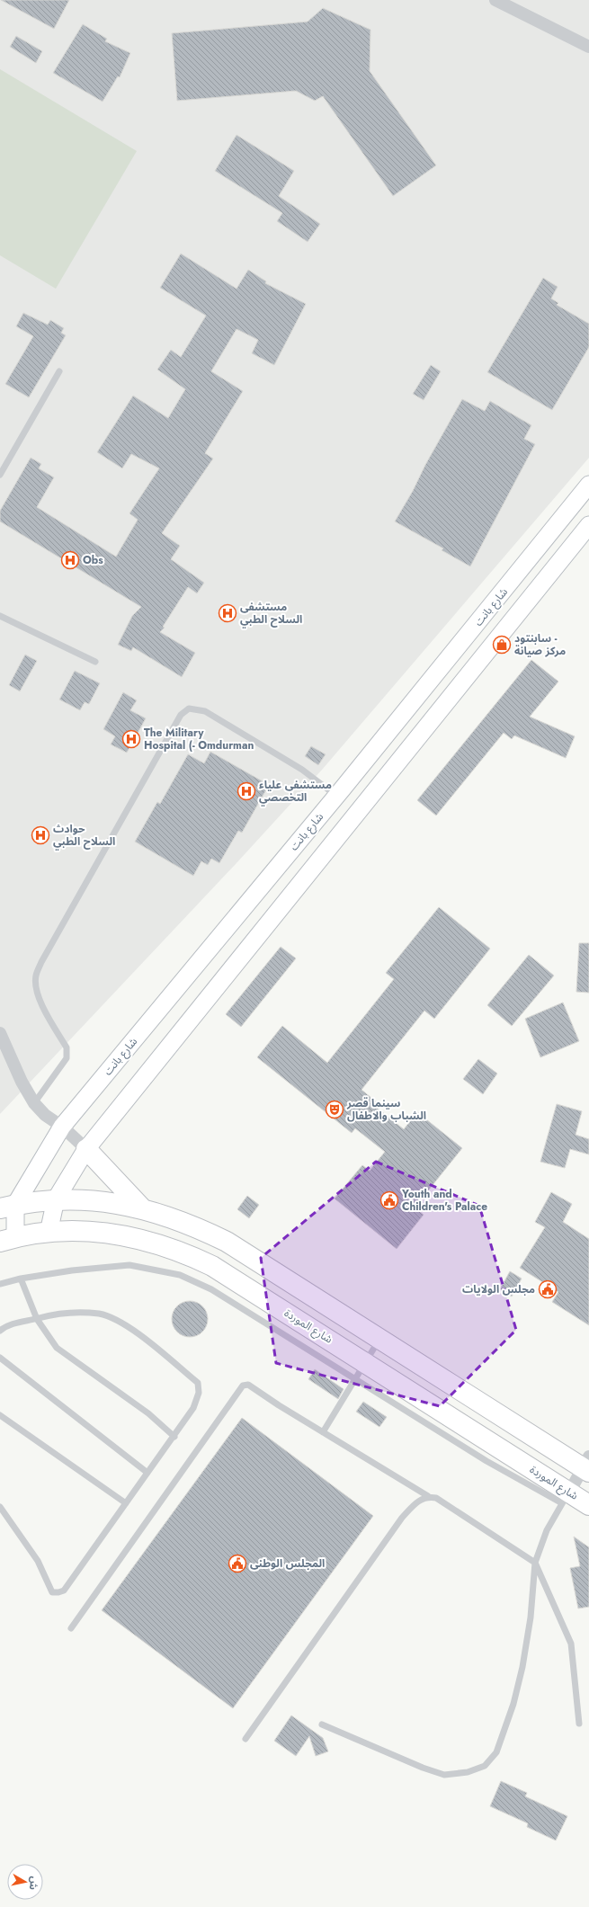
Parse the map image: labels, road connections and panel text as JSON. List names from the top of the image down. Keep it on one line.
{"streets":{"main road":["شارع بانت","شارع الموردة"]},"places":{"hospital":["Obs","مستشفى السلاح الطبي","The Military Hospital (- Omdurman","مستشفى علياء التخصصي","حوادث السلاح الطبي"],"shop":["سابنتود - مركز صيانة"],"theatre":["سينما قصر الشباب والاطفال"],"public building":["Youth and Children's Palace","مجلس الولايات","المجلس الوطنى"]},"north":"right"}
